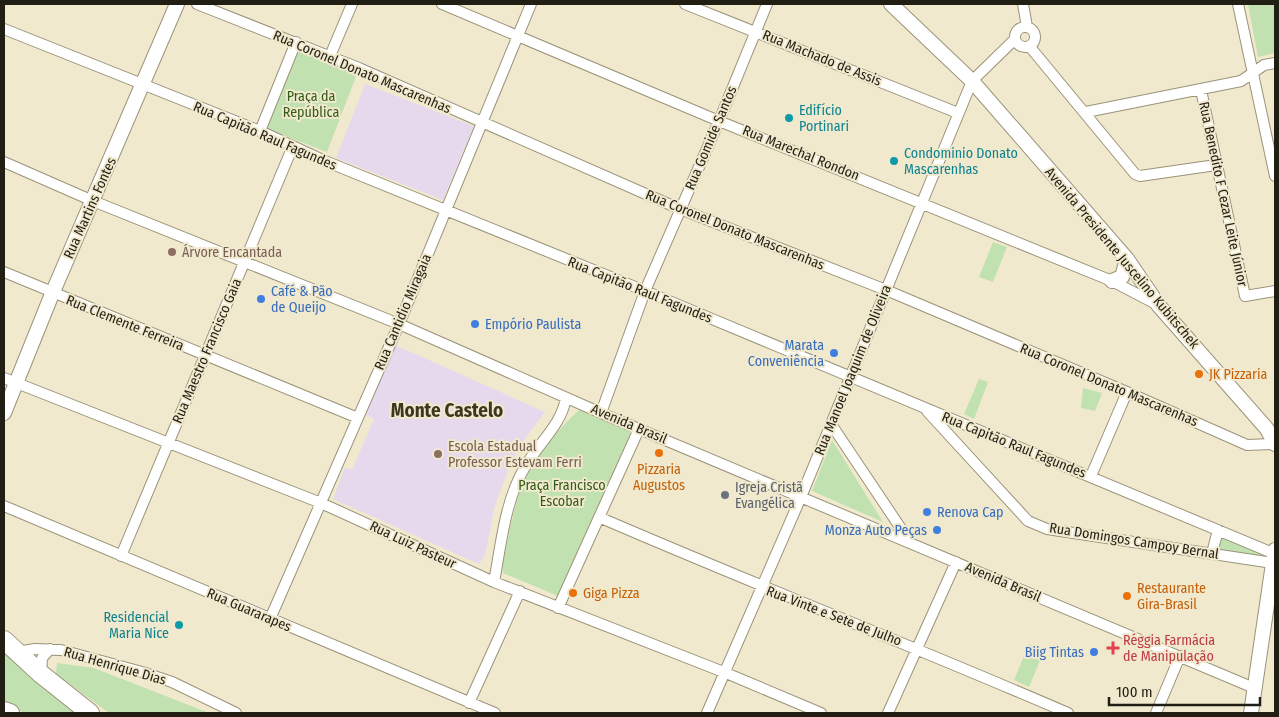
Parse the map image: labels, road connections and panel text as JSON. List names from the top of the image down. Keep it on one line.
{"streets":{"main road":["Rua Martins Fontes","Avenida Presidente Juscelino Kubitschek"],"street":["Rua Machado de Assis","Rua Coronel Donato Mascarenhas","Rua Capitão Raul Fagundes","Rua Gomide Santos","Rua Marechal Rondon","Rua Benedito F Cezar Leite Júnior","Rua Cantidio Miragaia","Rua Clemente Ferreira","Rua Maestro Francisco Gaia","Rua Manoel Joaquim de Oliveira","Avenida Brasil","Rua Domingos Campoy Bernal","Rua Luiz Pasteur","Rua Guararapes","Rua Vinte e Sete de Julho","Rua Henrique Dias"]},"crossings":[["Rua Machado de Assis","Rua Gomide Santos"],["Rua Machado de Assis","Rua Manoel Joaquim de Oliveira"],["Rua Coronel Donato Mascarenhas","Rua Gomide Santos"],["Rua Coronel Donato Mascarenhas","Avenida Presidente Juscelino Kubitschek"],["Rua Coronel Donato Mascarenhas","Rua Cantidio Miragaia"],["Rua Coronel Donato Mascarenhas","Rua Manoel Joaquim de Oliveira"],["Rua Capitão Raul Fagundes","Rua Gomide Santos"],["Rua Capitão Raul Fagundes","Rua Martins Fontes"],["Rua Capitão Raul Fagundes","Rua Cantidio Miragaia"],["Rua Capitão Raul Fagundes","Rua Maestro Francisco Gaia"],["Rua Capitão Raul Fagundes","Rua Manoel Joaquim de Oliveira"],["Rua Capitão Raul Fagundes","Rua Domingos Campoy Bernal"],["Rua Gomide Santos","Rua Marechal Rondon"],["Rua Gomide Santos","Avenida Brasil"],["Rua Marechal Rondon","Avenida Presidente Juscelino Kubitschek"],["Rua Marechal Rondon","Rua Cantidio Miragaia"],["Rua Marechal Rondon","Rua Manoel Joaquim de Oliveira"],["Rua Martins Fontes","Rua Clemente Ferreira"],["Rua Martins Fontes","Avenida Brasil"],["Rua Martins Fontes","Rua Luiz Pasteur"],["Avenida Presidente Juscelino Kubitschek","Rua Manoel Joaquim de Oliveira"],["Rua Cantidio Miragaia","Rua Clemente Ferreira"],["Rua Cantidio Miragaia","Avenida Brasil"],["Rua Cantidio Miragaia","Rua Luiz Pasteur"],["Rua Cantidio Miragaia","Rua Guararapes"],["Rua Clemente Ferreira","Rua Maestro Francisco Gaia"],["Rua Maestro Francisco Gaia","Avenida Brasil"],["Rua Maestro Francisco Gaia","Rua Luiz Pasteur"],["Rua Maestro Francisco Gaia","Rua Guararapes"],["Rua Manoel Joaquim de Oliveira","Avenida Brasil"],["Rua Manoel Joaquim de Oliveira","Rua Luiz Pasteur"],["Rua Manoel Joaquim de Oliveira","Rua Vinte e Sete de Julho"]],"districts":["Monte Castelo"],"parks":["Praça da República","Praça Francisco Escobar"],"places":{"other":["Edifício Portinari","Condominio Donato Mascarenhas","Árvore Encantada","Café & Pão de Queijo","Empório Paulista","Marata Conveniência","JK Pizzaria","Pizzaria Augustos","Escola Estadual Professor Estevam Ferri","Igreja Cristã Evangélica","Renova Cap","Monza Auto Peças","Giga Pizza","Restaurante Gira-Brasil","Residencial Maria Nice","Biig Tintas"],"health":["Réggia Farmácia de Manipulação"]},"scale_bar":"100 m"}
